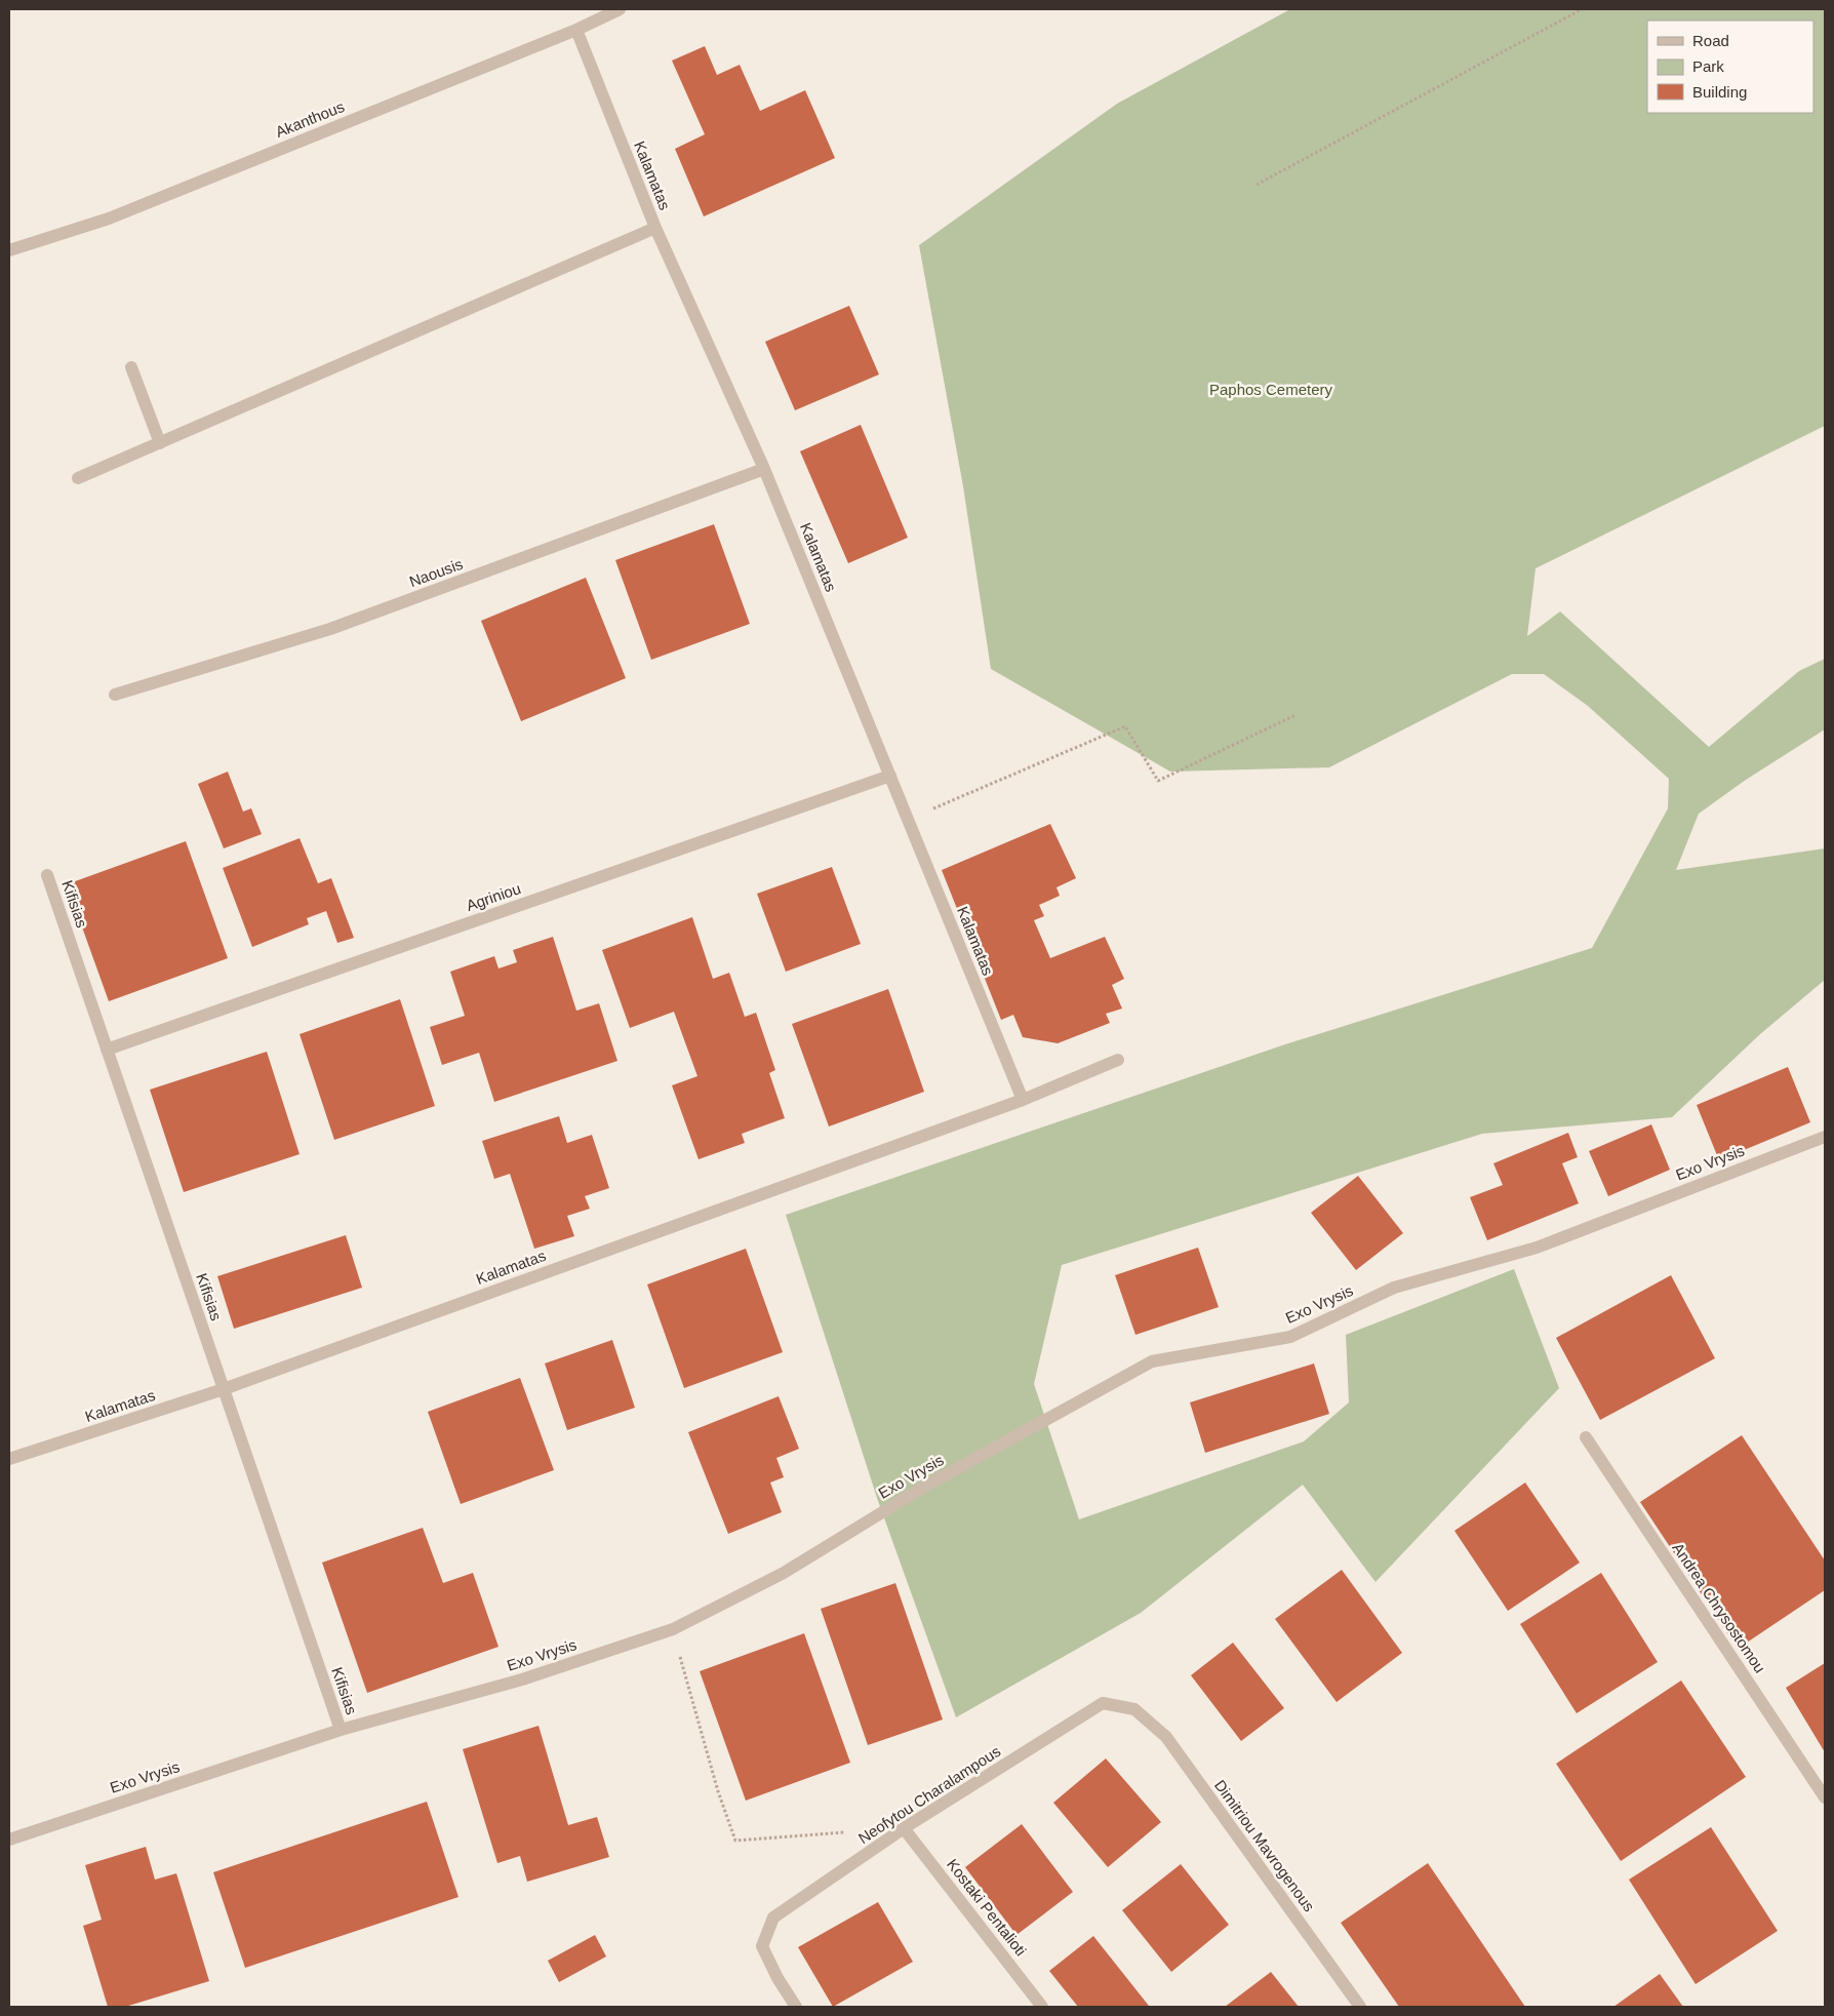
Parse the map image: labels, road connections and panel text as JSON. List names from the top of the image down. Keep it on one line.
{"streets":{"street":["Akanthous","Kalamatas","Naousis","Agriniou","Kifisias","Exo Vrysis","Andrea Chrysostomou","Neofytou Charalampous","Dimitriou Mavrogenous","Kostaki Pentalioti"]},"crossings":[["Akanthous","Kalamatas"],["Kalamatas","Naousis"],["Kalamatas","Agriniou"],["Kalamatas","Kifisias"],["Agriniou","Kifisias"],["Kifisias","Exo Vrysis"],["Neofytou Charalampous","Dimitriou Mavrogenous"],["Neofytou Charalampous","Kostaki Pentalioti"]],"parks":["Paphos Cemetery"],"legend":["Road","Park","Building"]}
